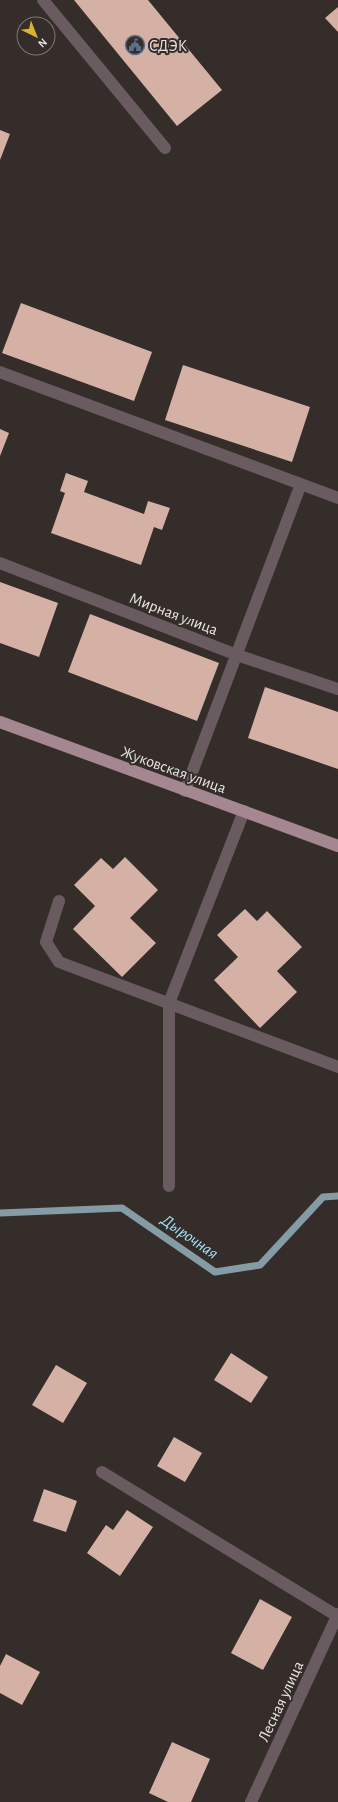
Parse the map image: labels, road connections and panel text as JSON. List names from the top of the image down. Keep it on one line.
{"streets":{"main road":["Жуковская улица"],"street":["Мирная улица","Лесная улица"]},"water":["Дырочная"],"places":{"public building":["СДЭК"]},"north":"bottom right"}
